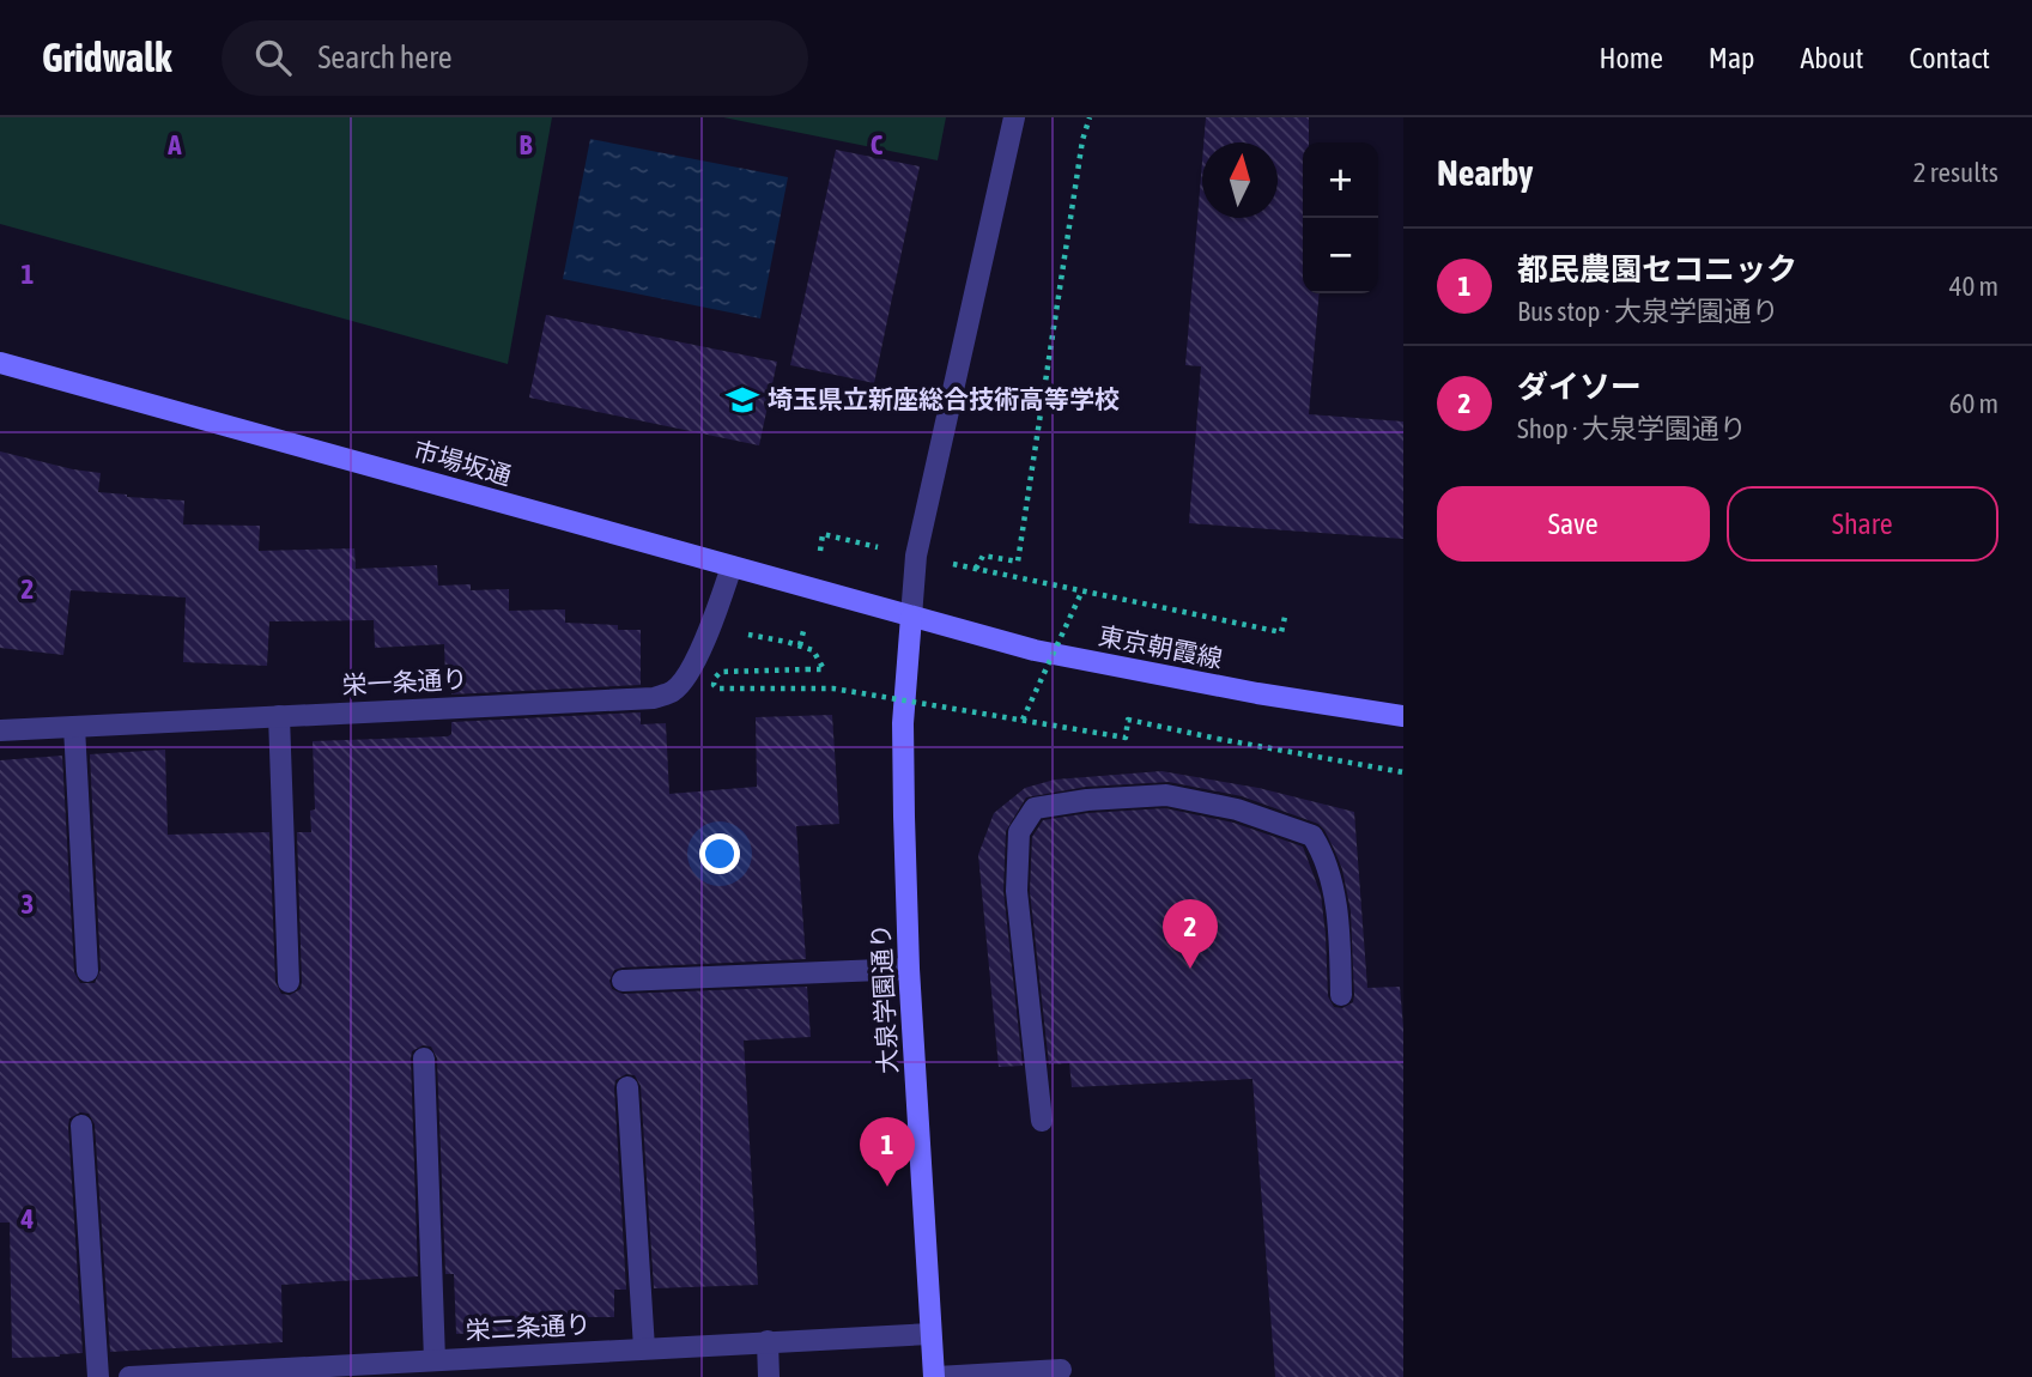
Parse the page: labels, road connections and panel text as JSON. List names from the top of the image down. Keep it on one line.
{"streets":{"main road":["市場坂通","東京朝霞線","大泉学園通り"],"street":["栄一条通り","栄二条通り"]},"crossings":[["市場坂通","東京朝霞線"],["市場坂通","栄一条通り"],["市場坂通","大泉学園通り"],["東京朝霞線","大泉学園通り"],["大泉学園通り","栄二条通り"]],"places":{"school or university":["埼玉県立新座総合技術高等学校"]},"north":"top","page":{"header":"Gridwalk","search":"Search here","nav":["Home","Map","About","Contact"],"heading":["Nearby","2 results"],"map_buttons":["+","−"],"list":[{"mark":"1","name":"都民農園セコニック","note":"Bus stop · 大泉学園通り","value":"40 m"},{"mark":"2","name":"ダイソー","note":"Shop · 大泉学園通り","value":"60 m"}],"buttons":["Save","Share"],"pins":["2","1"]},"grid":{"columns":["A","B","C"],"rows":["1","2","3","4"]}}
